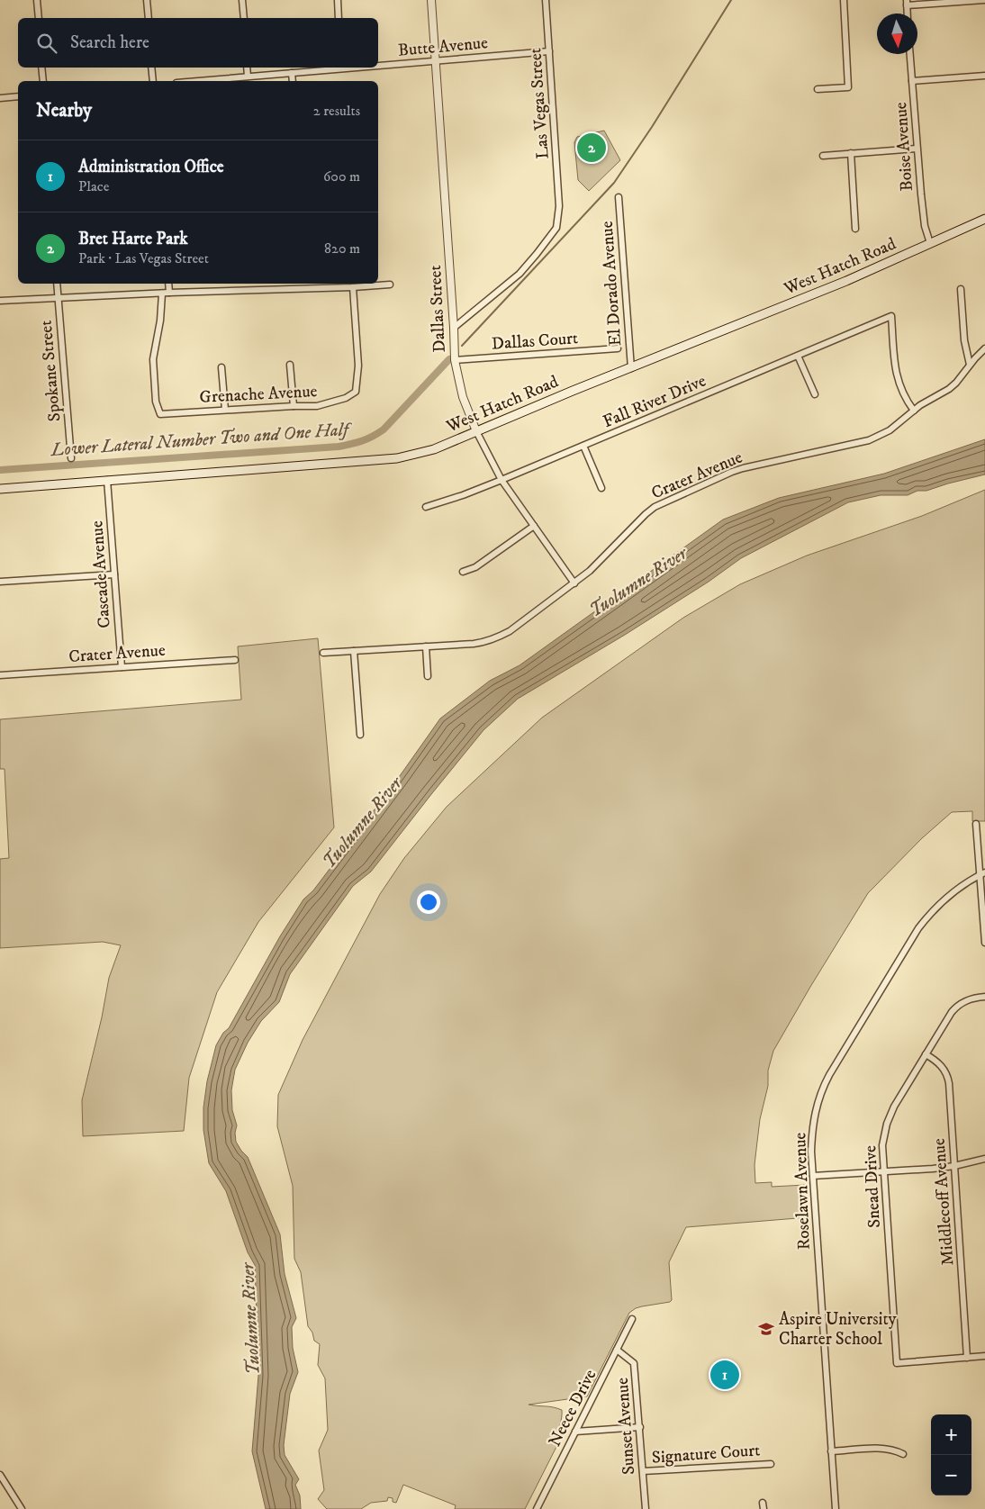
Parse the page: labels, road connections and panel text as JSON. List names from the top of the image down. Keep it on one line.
{"streets":{"main road":["West Hatch Road"],"street":["Butte Avenue","Las Vegas Street","Boise Avenue","El Dorado Avenue","Dallas Street","Dallas Court","Spokane Street","Grenache Avenue","Fall River Drive","Crater Avenue","Cascade Avenue","Snead Drive","Roselawn Avenue","Middlecoff Avenue","Neece Drive","Sunset Avenue","Signature Court"]},"crossings":[["Butte Avenue","Las Vegas Street"],["Butte Avenue","Dallas Street"],["Las Vegas Street","Dallas Street"],["Boise Avenue","West Hatch Road"],["West Hatch Road","El Dorado Avenue"],["West Hatch Road","Dallas Street"],["West Hatch Road","Cascade Avenue"],["Dallas Street","Dallas Court"],["Dallas Street","Fall River Drive"],["Dallas Street","Crater Avenue"],["Fall River Drive","Crater Avenue"],["Crater Avenue","Cascade Avenue"],["Snead Drive","Middlecoff Avenue"],["Neece Drive","Sunset Avenue"],["Sunset Avenue","Signature Court"]],"water":["Lower Lateral Number Two and One Half","Tuolumne River"],"places":{"school or university":["Aspire University Charter School"]},"north":"bottom","page":{"search":"Search here","heading":["Nearby","2 results"],"pins":["2","1"],"list":[{"mark":"1","name":"Administration Office","note":"Place","value":"600 m"},{"mark":"2","name":"Bret Harte Park","note":"Park · Las Vegas Street","value":"820 m"}],"map_buttons":["+","−"]}}
